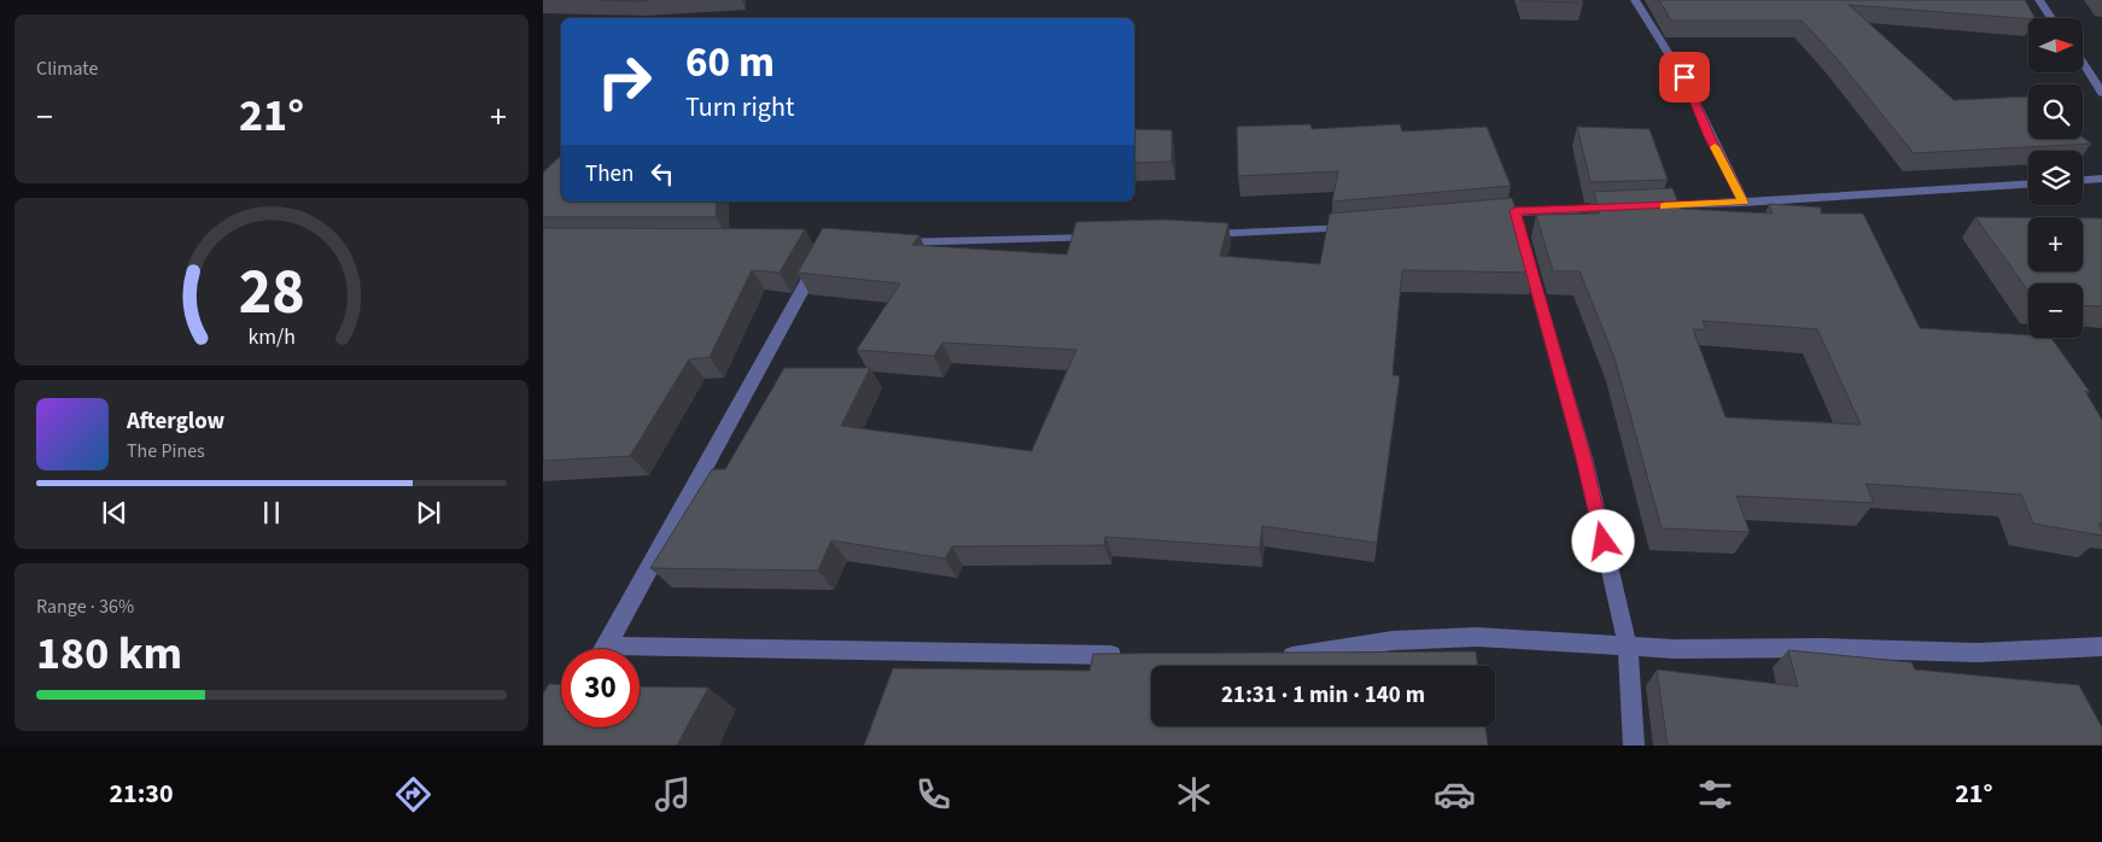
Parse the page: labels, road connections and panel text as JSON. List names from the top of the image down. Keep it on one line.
{"north":"right","page":{"tile":["Climate",["Range · 36%","180 km"]],"map_buttons":["+","−"],"turn":["60 m","Turn right"],"heat":["−","21°","+"],"then":"Then","song":["Afterglow","The Pines"],"limit":"30","trip":"21:31 · 1 min · 140 m","tabs":["21:30","21°"],"gauge":["28","km/h"]}}
